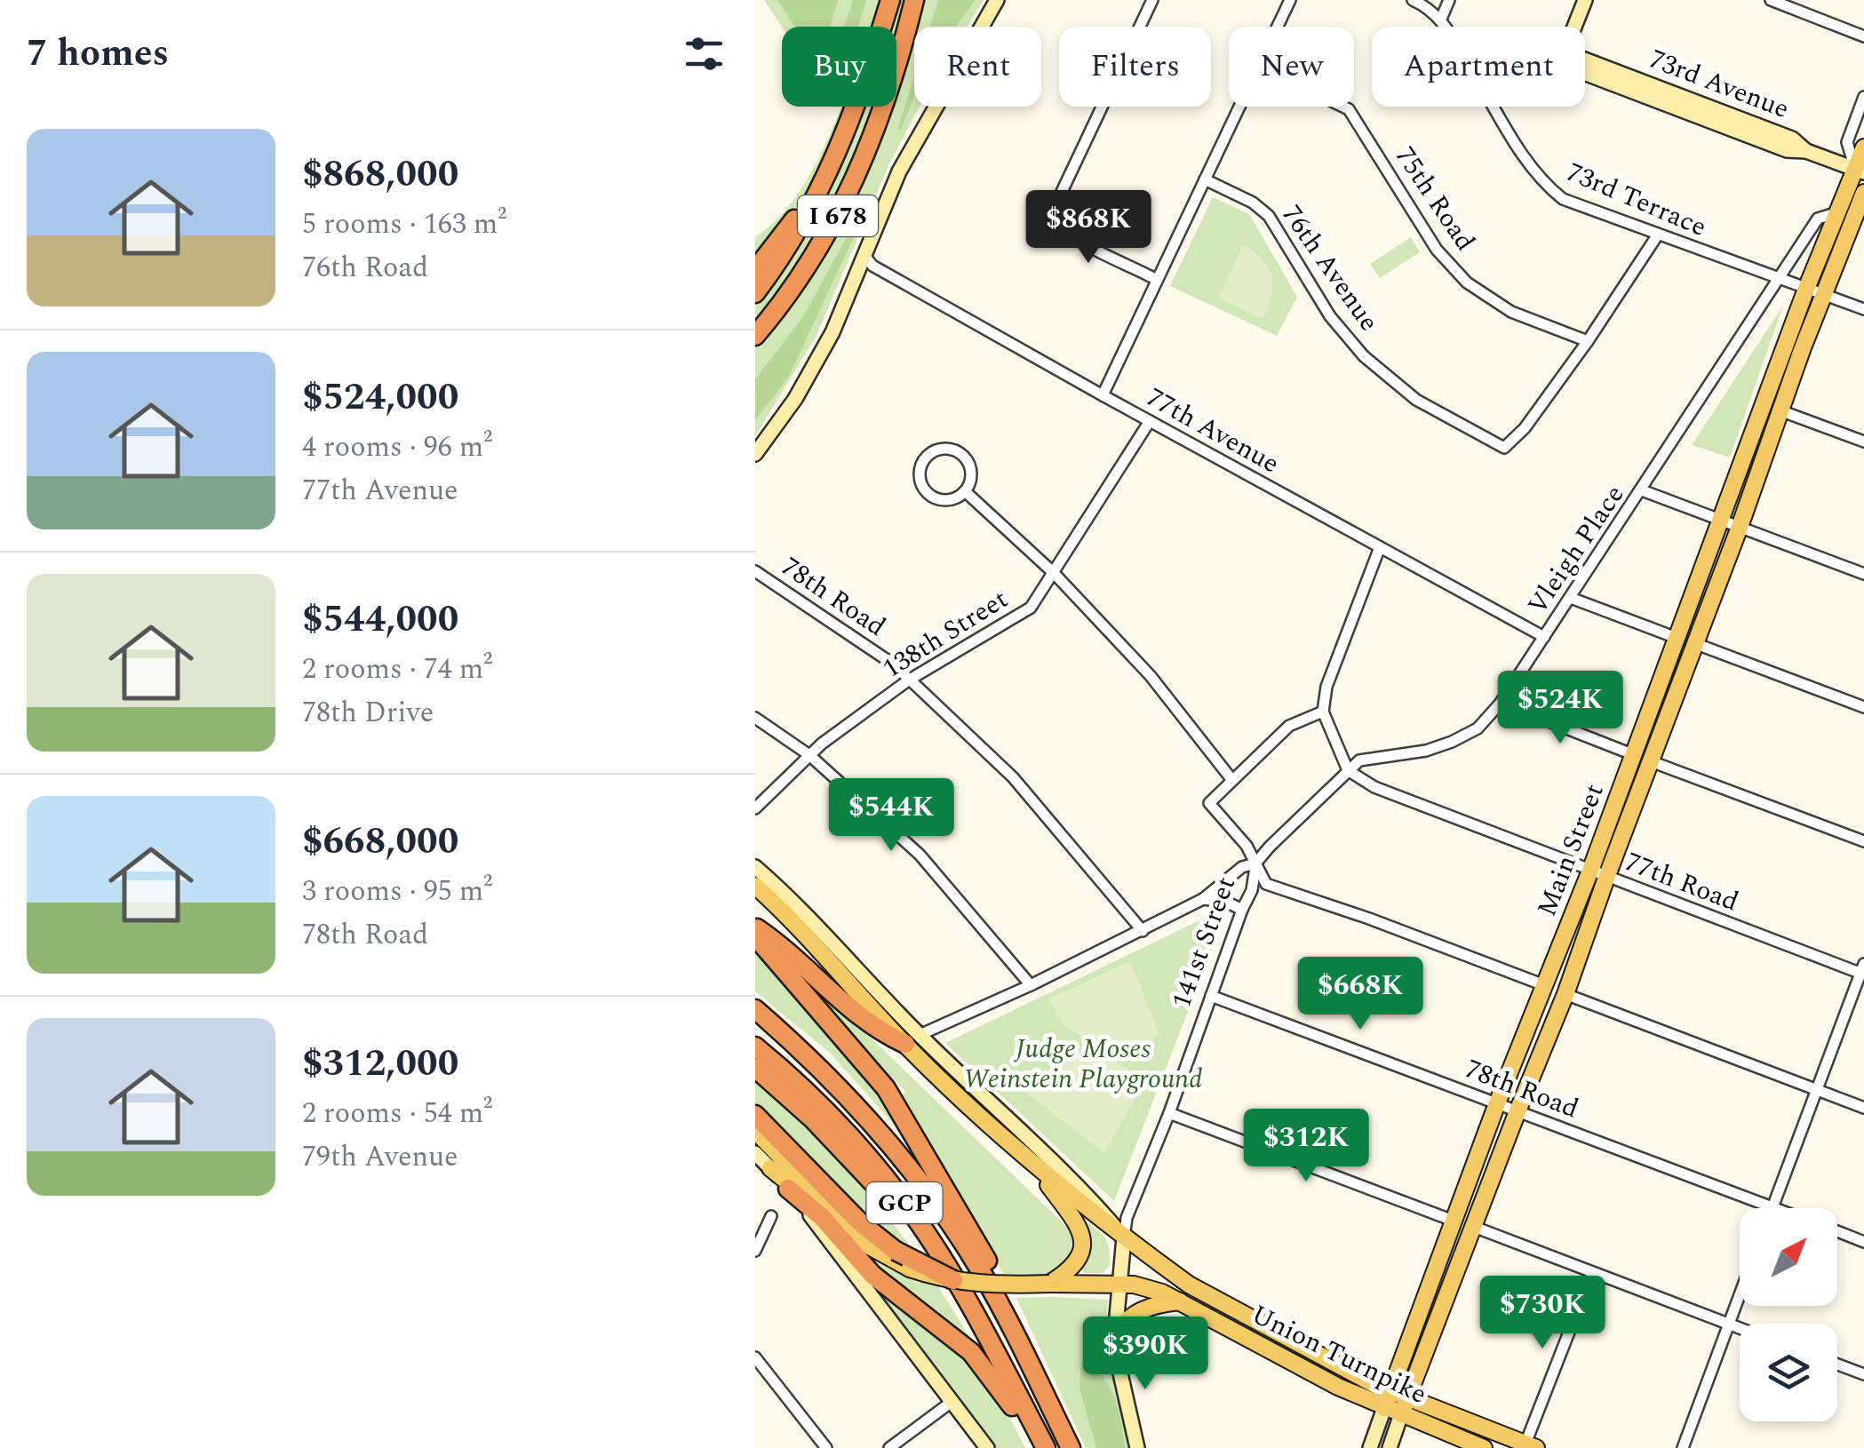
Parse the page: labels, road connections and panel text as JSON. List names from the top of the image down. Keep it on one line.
{"streets":{"highway":["I 678","GCP"],"main road":["Main Street","Union Turnpike"],"street":["73rd Avenue","75th Road","73rd Terrace","76th Avenue","77th Avenue","Vleigh Place","78th Road","138th Street","77th Road","141st Street"]},"crossings":[["73rd Avenue","Main Street"],["75th Road","76th Avenue"],["73rd Terrace","Vleigh Place"],["73rd Terrace","Main Street"],["77th Avenue","Vleigh Place"],["77th Avenue","138th Street"],["Vleigh Place","78th Road"],["Vleigh Place","Main Street"],["Vleigh Place","77th Road"],["Vleigh Place","141st Street"],["Vleigh Place","Union Turnpike"],["78th Road","138th Street"],["78th Road","Main Street"],["78th Road","141st Street"],["Main Street","77th Road"],["Main Street","Union Turnpike"],["141st Street","Union Turnpike"]],"parks":["Judge Moses Weinstein Playground"],"north":"top right","page":{"heading":"7 homes","chip":["Buy","Rent","Filters","New","Apartment"],"list":[{"name":"$868,000","note":"5 rooms · 163 m² · 76th Road"},{"name":"$524,000","note":"4 rooms · 96 m² · 77th Avenue"},{"name":"$544,000","note":"2 rooms · 74 m² · 78th Drive"},{"name":"$668,000","note":"3 rooms · 95 m² · 78th Road"},{"name":"$312,000","note":"2 rooms · 54 m² · 79th Avenue"}],"price":["$868K","$524K","$544K","$668K","$312K","$730K","$390K"]}}
